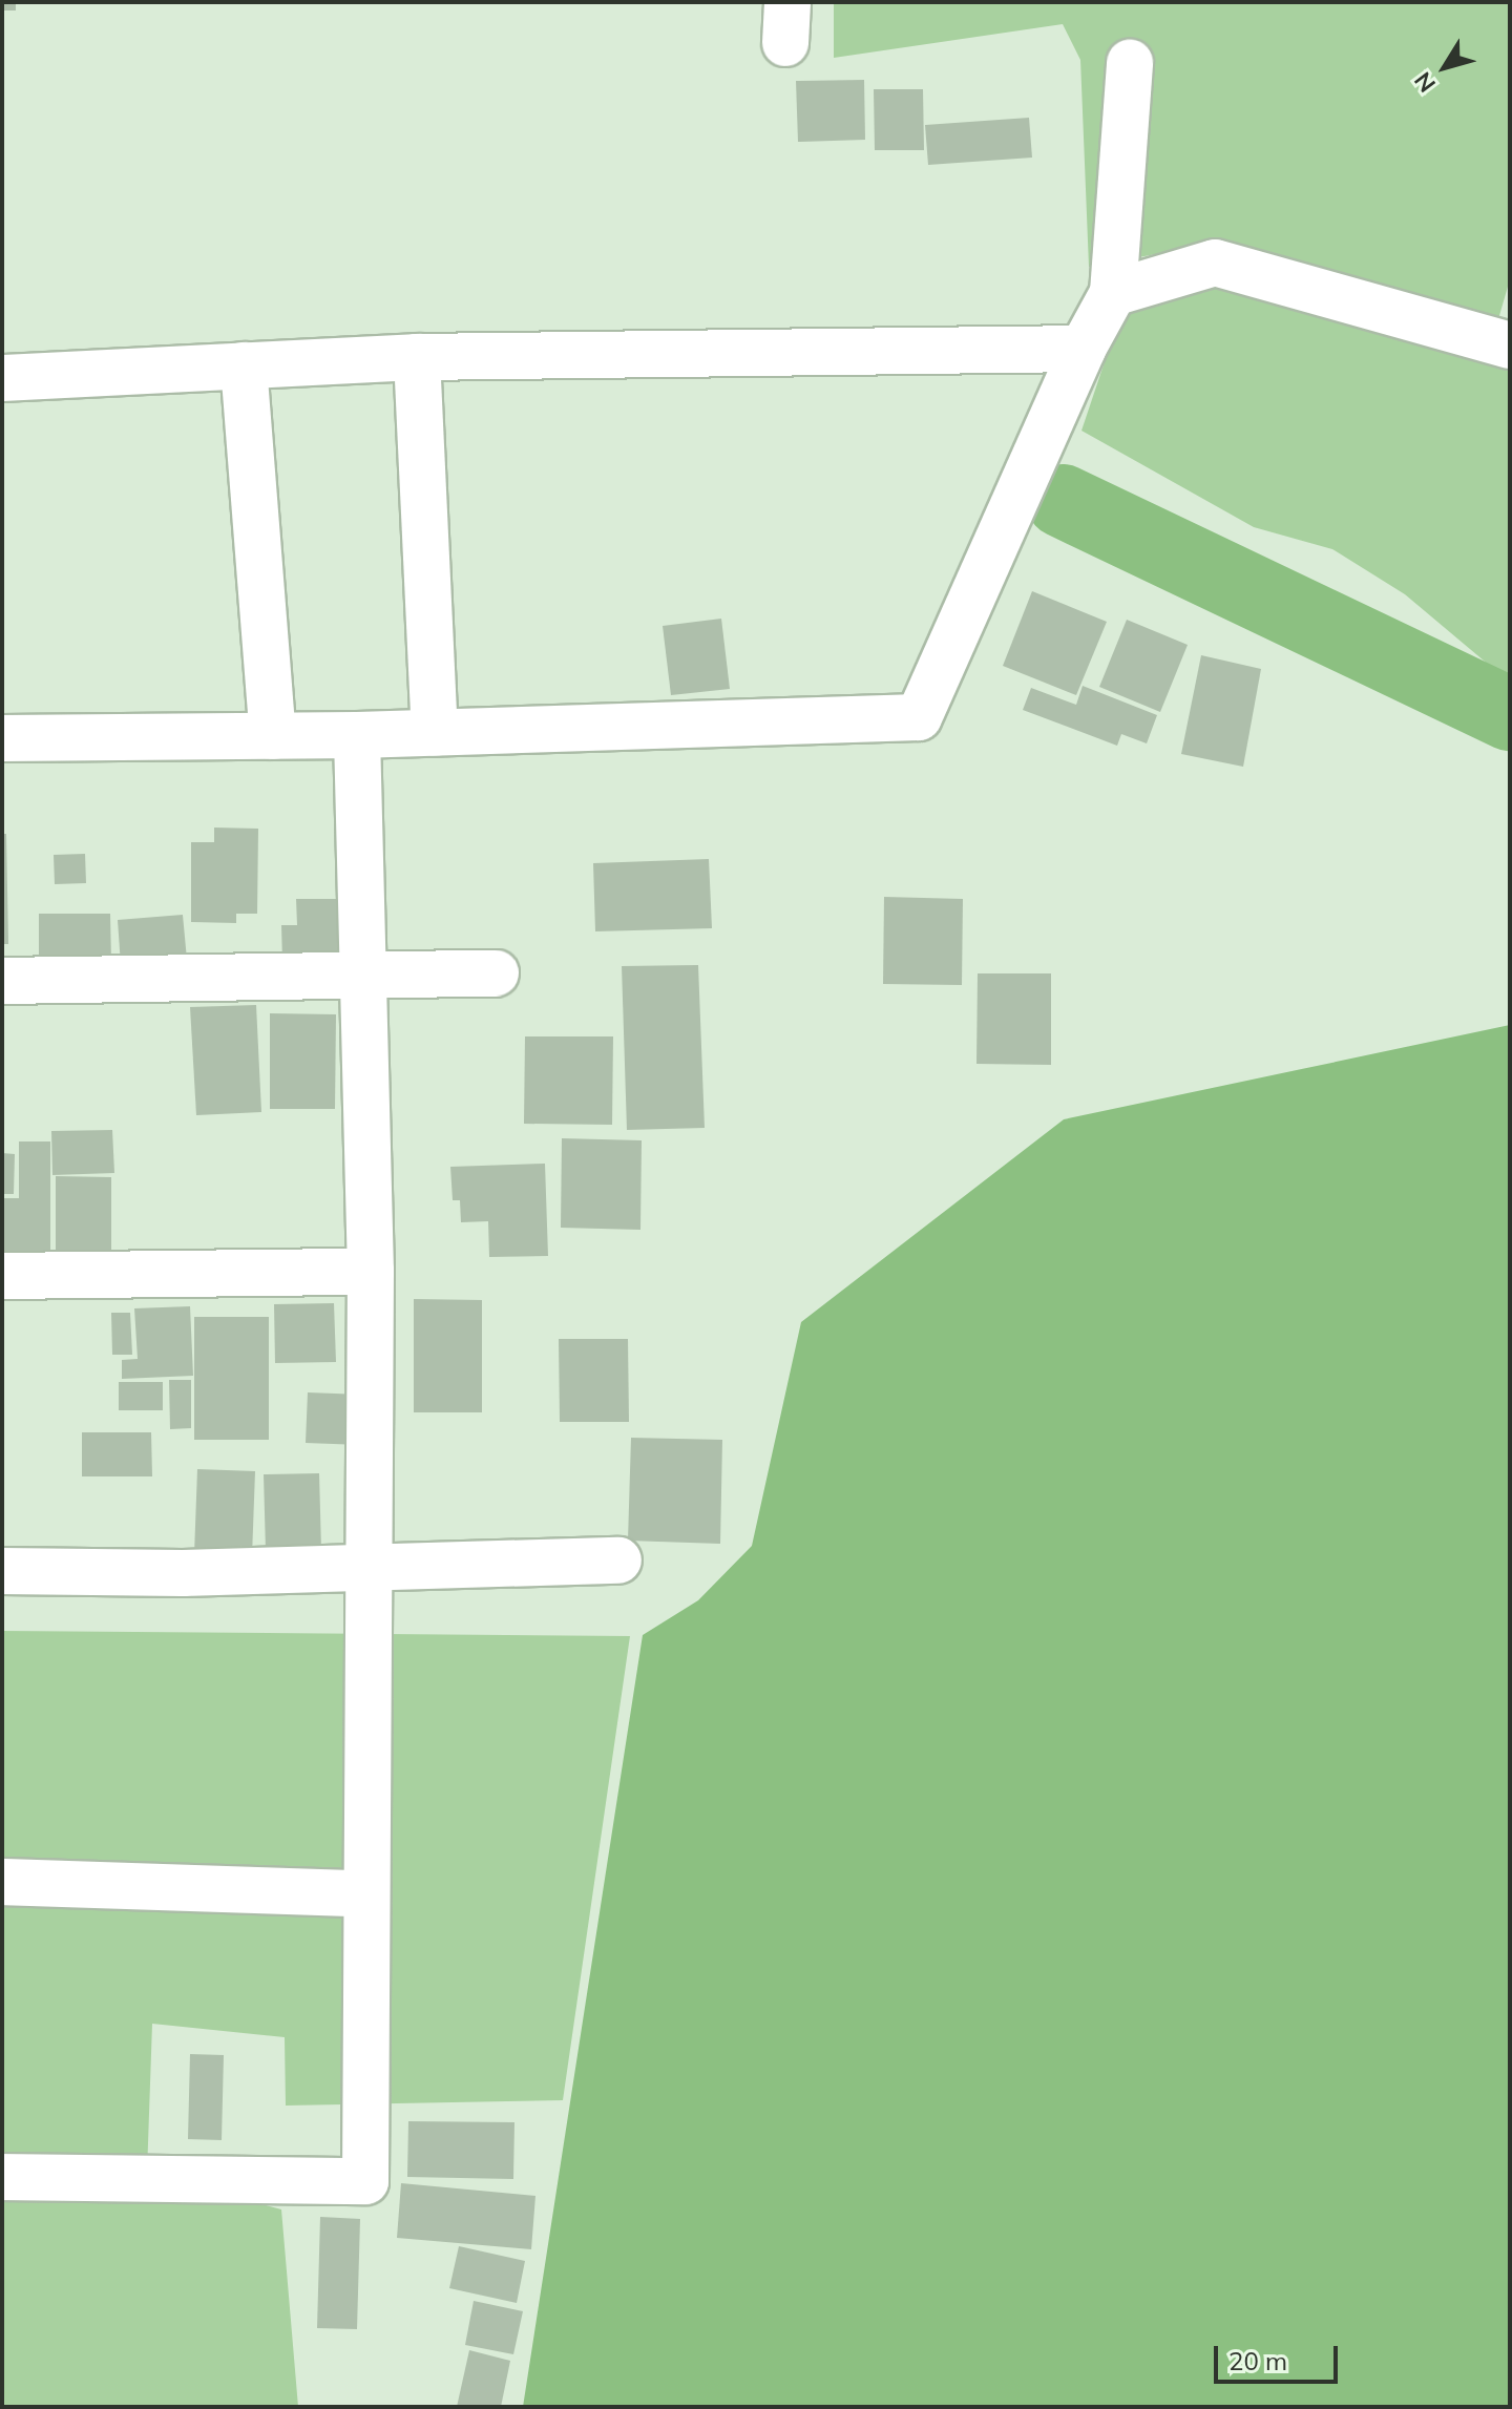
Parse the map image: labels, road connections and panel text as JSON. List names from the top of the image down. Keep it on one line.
{"scale_bar":"20 m","north":"bottom left"}
